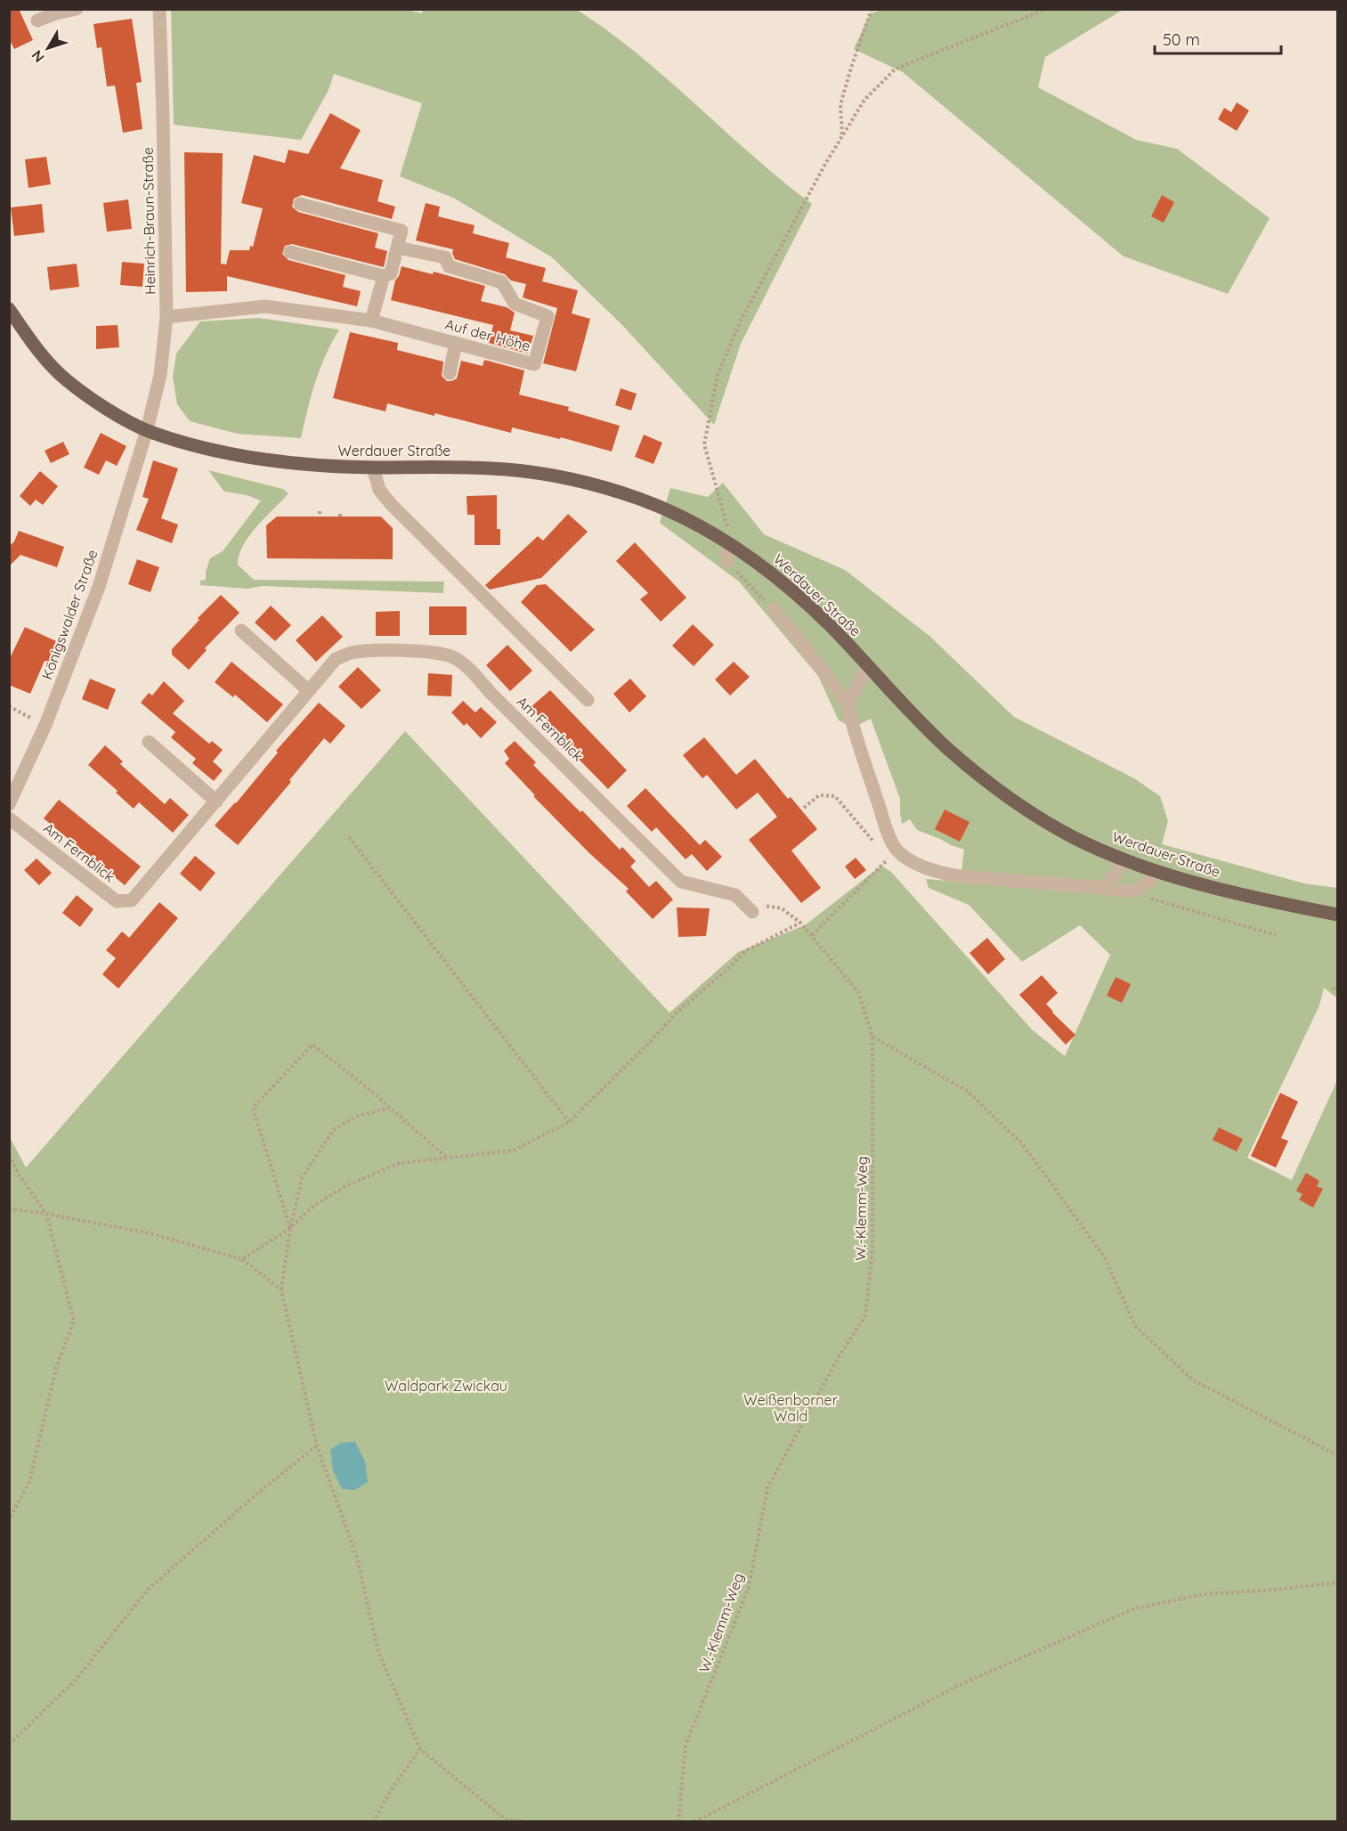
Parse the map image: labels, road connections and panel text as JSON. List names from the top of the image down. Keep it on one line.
{"streets":{"main road":["Werdauer Straße"],"street":["Heinrich-Braun-Straße","Auf der Höhe","Königswalder Straße","Am Fernblick"],"path":["W.-Klemm-Weg"]},"crossings":[["Heinrich-Braun-Straße","Auf der Höhe"],["Heinrich-Braun-Straße","Werdauer Straße"],["Heinrich-Braun-Straße","Königswalder Straße"],["Werdauer Straße","Königswalder Straße"],["Am Fernblick","W.-Klemm-Weg"]],"parks":["Waldpark Zwickau","Weißenborner Wald"],"scale_bar":"50 m","north":"bottom left"}
